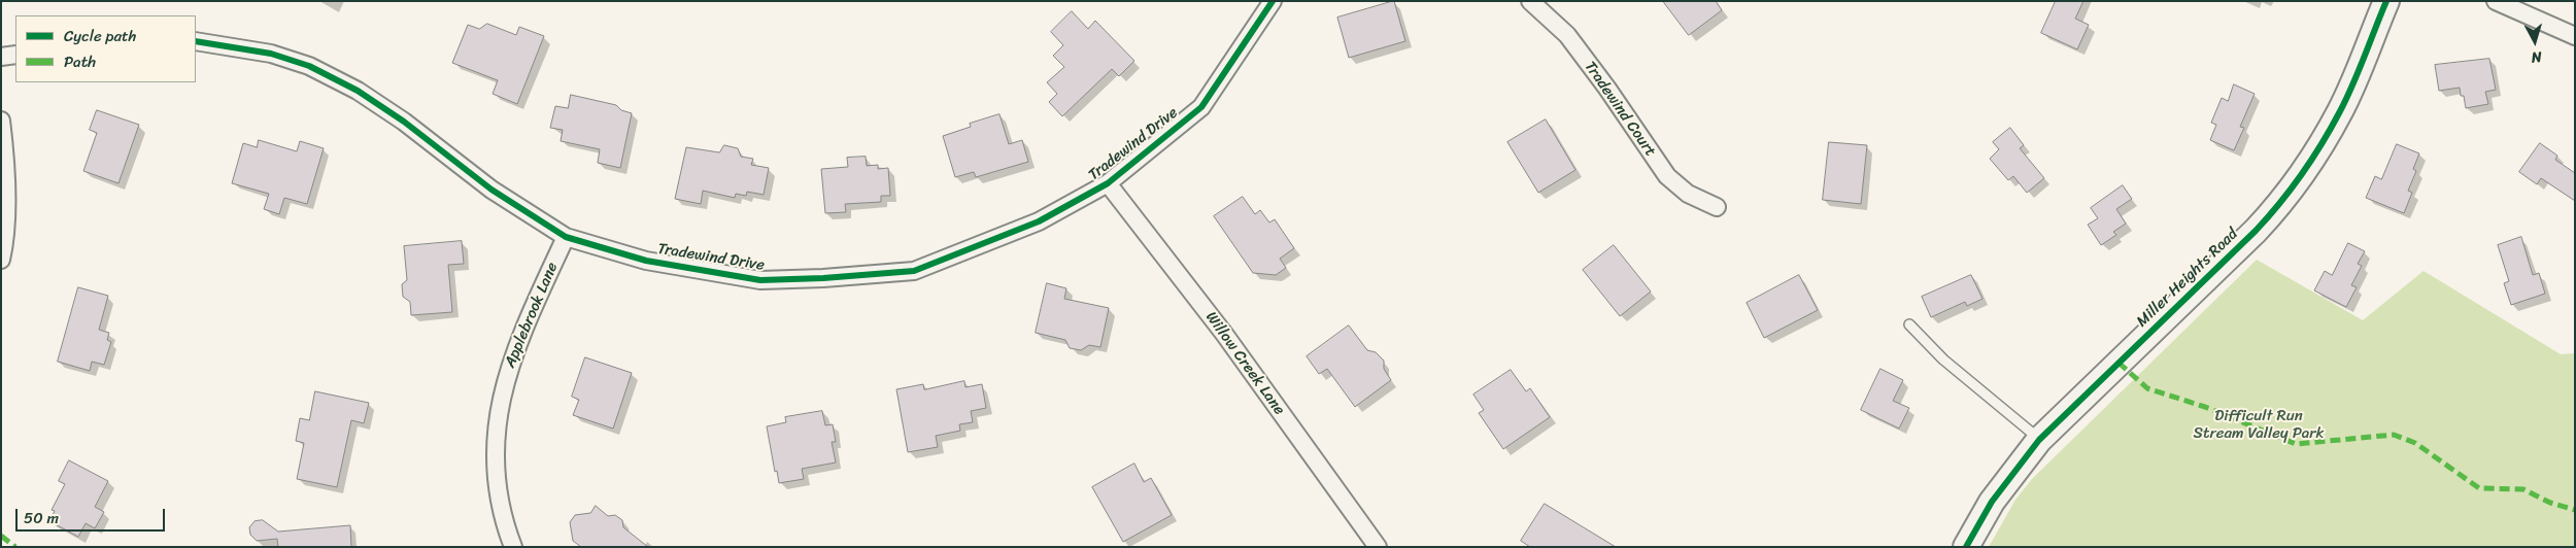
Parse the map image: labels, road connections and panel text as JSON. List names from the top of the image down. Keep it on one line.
{"streets":{"street":["Tradewind Court","Tradewind Drive","Miller Heights Road","Applebrook Lane","Willow Creek Lane"]},"crossings":[["Tradewind Drive","Applebrook Lane"],["Tradewind Drive","Willow Creek Lane"]],"parks":["Difficult Run Stream Valley Park"],"legend":["Cycle path","Path"],"scale_bar":"50 m","north":"bottom"}
